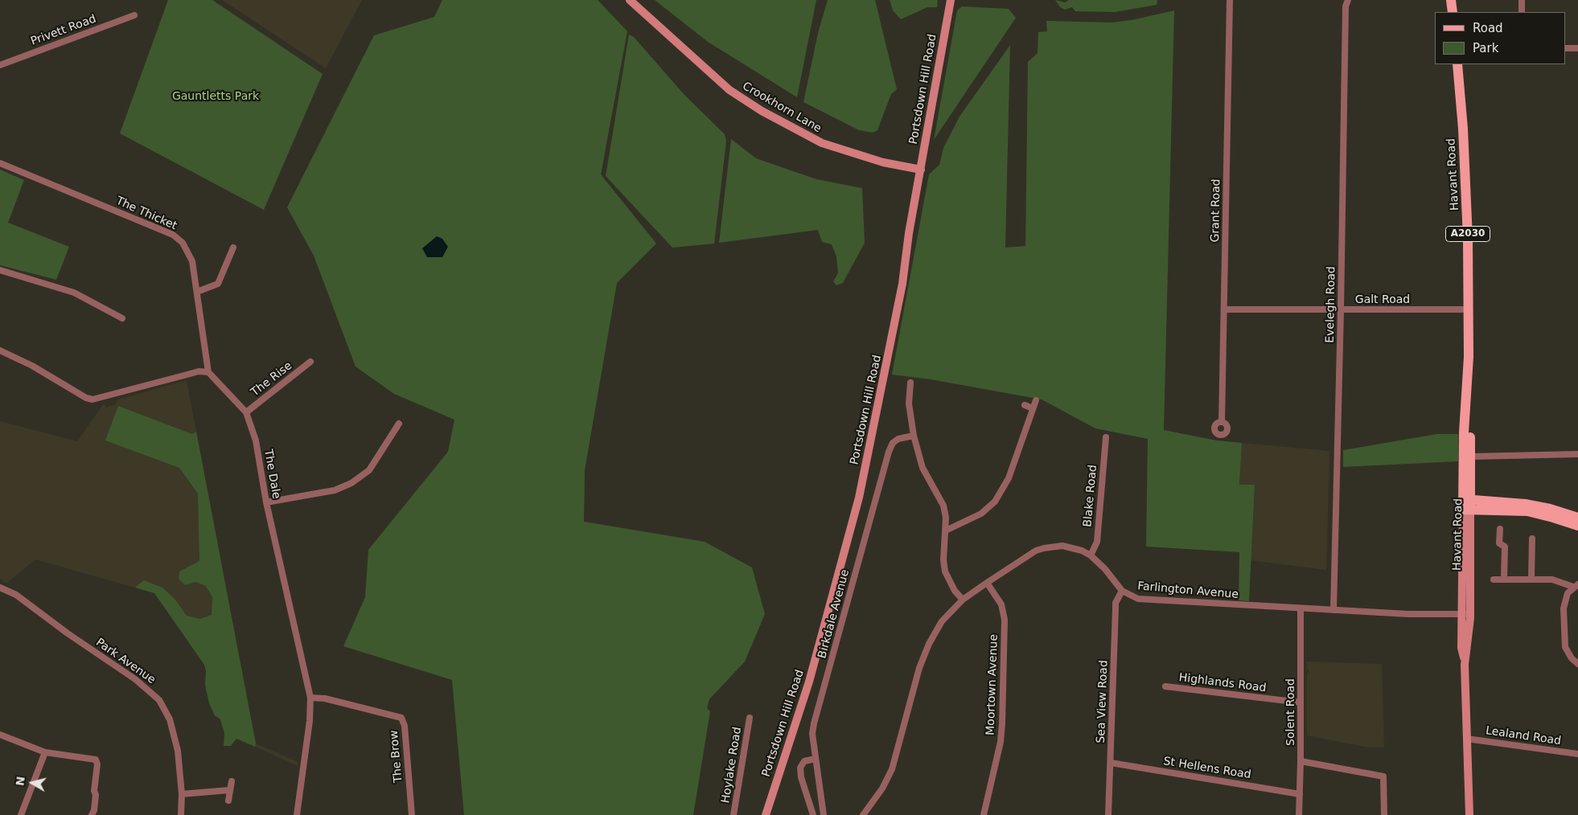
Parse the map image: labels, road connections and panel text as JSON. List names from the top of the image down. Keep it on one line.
{"streets":{"main road":["Portsdown Hill Road","Crookhorn Lane","Havant Road","A2030"],"street":["Privett Road","Grant Road","The Thicket","Galt Road","Evelegh Road","The Rise","The Dale","Blake Road","Farlington Avenue","Birkdale Avenue","Park Avenue","Highlands Road","Moortown Avenue","Sea View Road","Solent Road","Lealand Road","The Brow","Hoylake Road","St Hellens Road"]},"crossings":[["Portsdown Hill Road","Crookhorn Lane"],["Havant Road","Galt Road"],["Havant Road","Farlington Avenue"],["Havant Road","Lealand Road"],["Grant Road","Galt Road"],["The Thicket","The Dale"],["Galt Road","Evelegh Road"],["Evelegh Road","Farlington Avenue"],["The Rise","The Dale"],["The Dale","The Brow"],["Blake Road","Farlington Avenue"],["Farlington Avenue","Moortown Avenue"],["Farlington Avenue","Sea View Road"],["Farlington Avenue","Solent Road"],["Highlands Road","Solent Road"],["Sea View Road","St Hellens Road"],["Solent Road","St Hellens Road"]],"parks":["Gauntletts Park"],"legend":["Road","Park"],"north":"left"}
